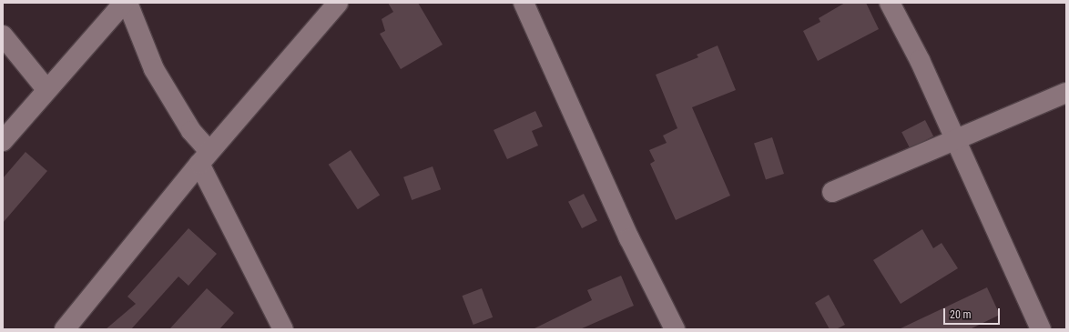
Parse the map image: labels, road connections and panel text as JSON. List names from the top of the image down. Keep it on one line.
{"scale_bar":"20 m"}
